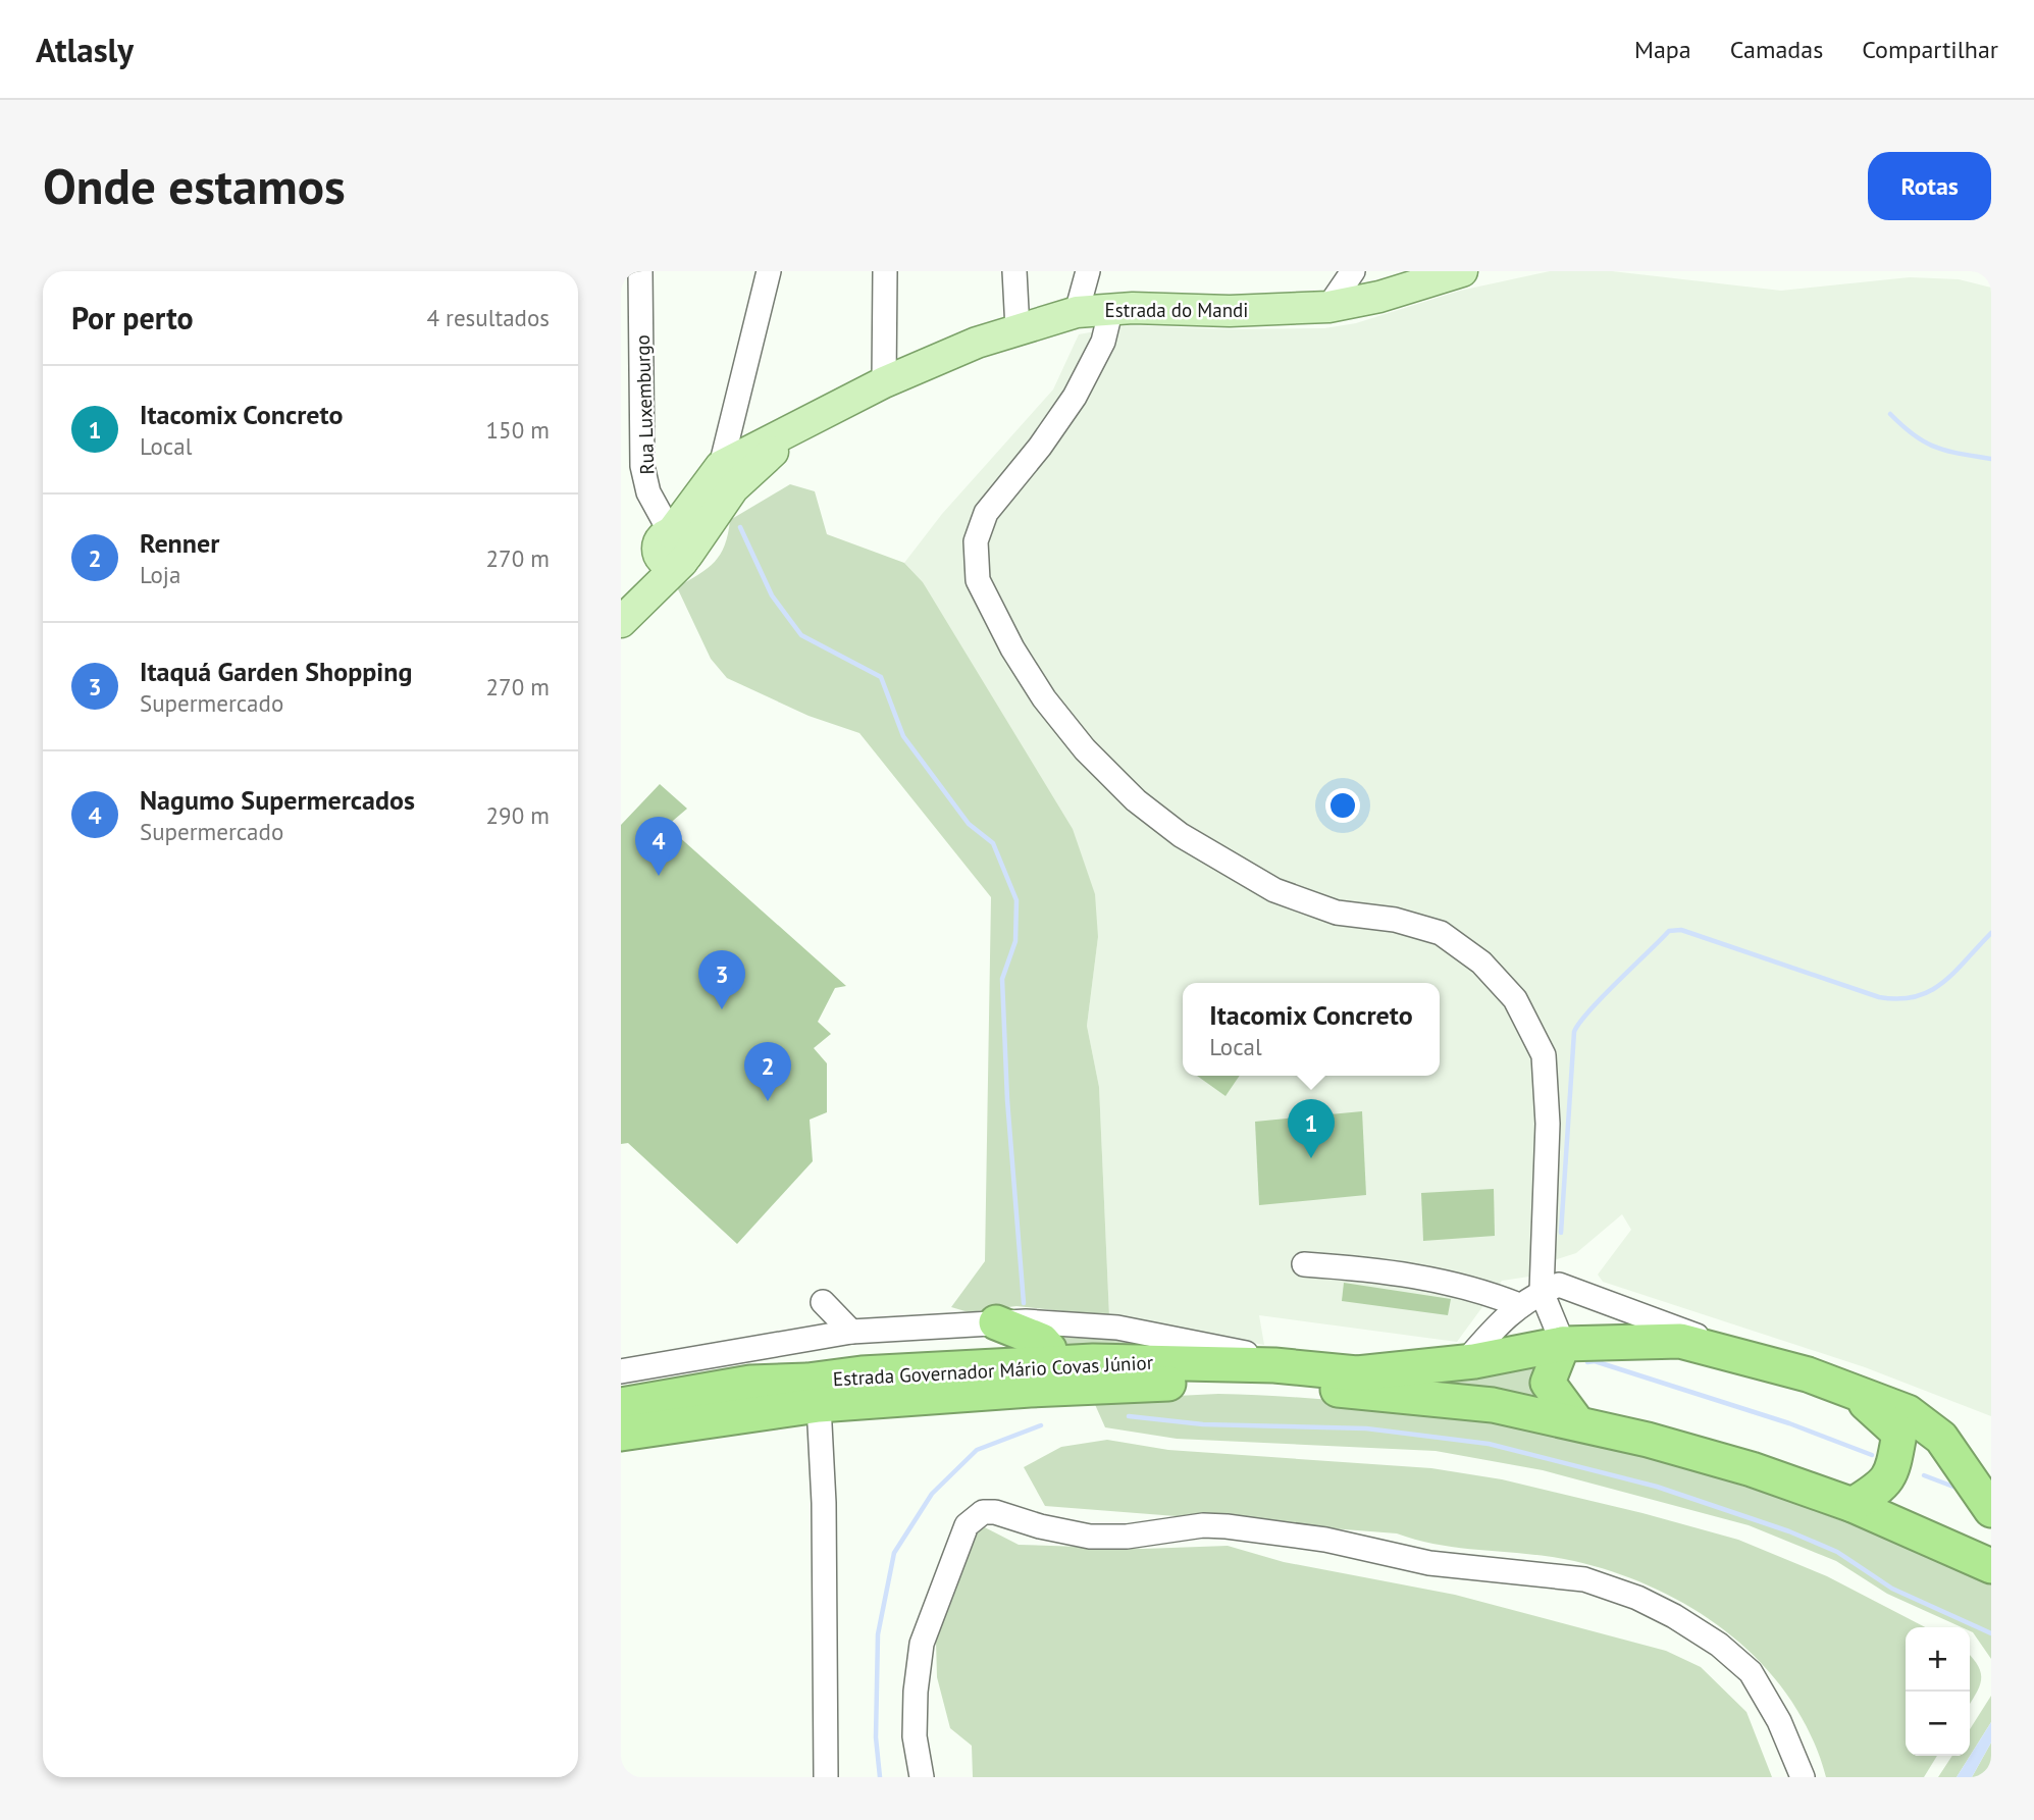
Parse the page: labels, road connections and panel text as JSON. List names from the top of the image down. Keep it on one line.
{"streets":{"highway":["Estrada Governador Mário Covas Júnior"],"main road":["Estrada do Mandi"],"street":["Rua Luxemburgo"]},"crossings":[["Estrada do Mandi","Rua Luxemburgo"]],"page":{"header":"Atlasly","nav":["Mapa","Camadas","Compartilhar"],"buttons":"Rotas","title":"Onde estamos","heading":["Por perto","4 resultados"],"list":[{"mark":"1","name":"Itacomix Concreto","note":"Local","value":"150 m"},{"mark":"2","name":"Renner","note":"Loja","value":"270 m"},{"mark":"3","name":"Itaquá Garden Shopping","note":"Supermercado","value":"270 m"},{"mark":"4","name":"Nagumo Supermercados","note":"Supermercado","value":"290 m"}],"pins":["4","3","2","1"],"popup":["Itacomix Concreto","Local"],"map_buttons":["+","−"]}}
